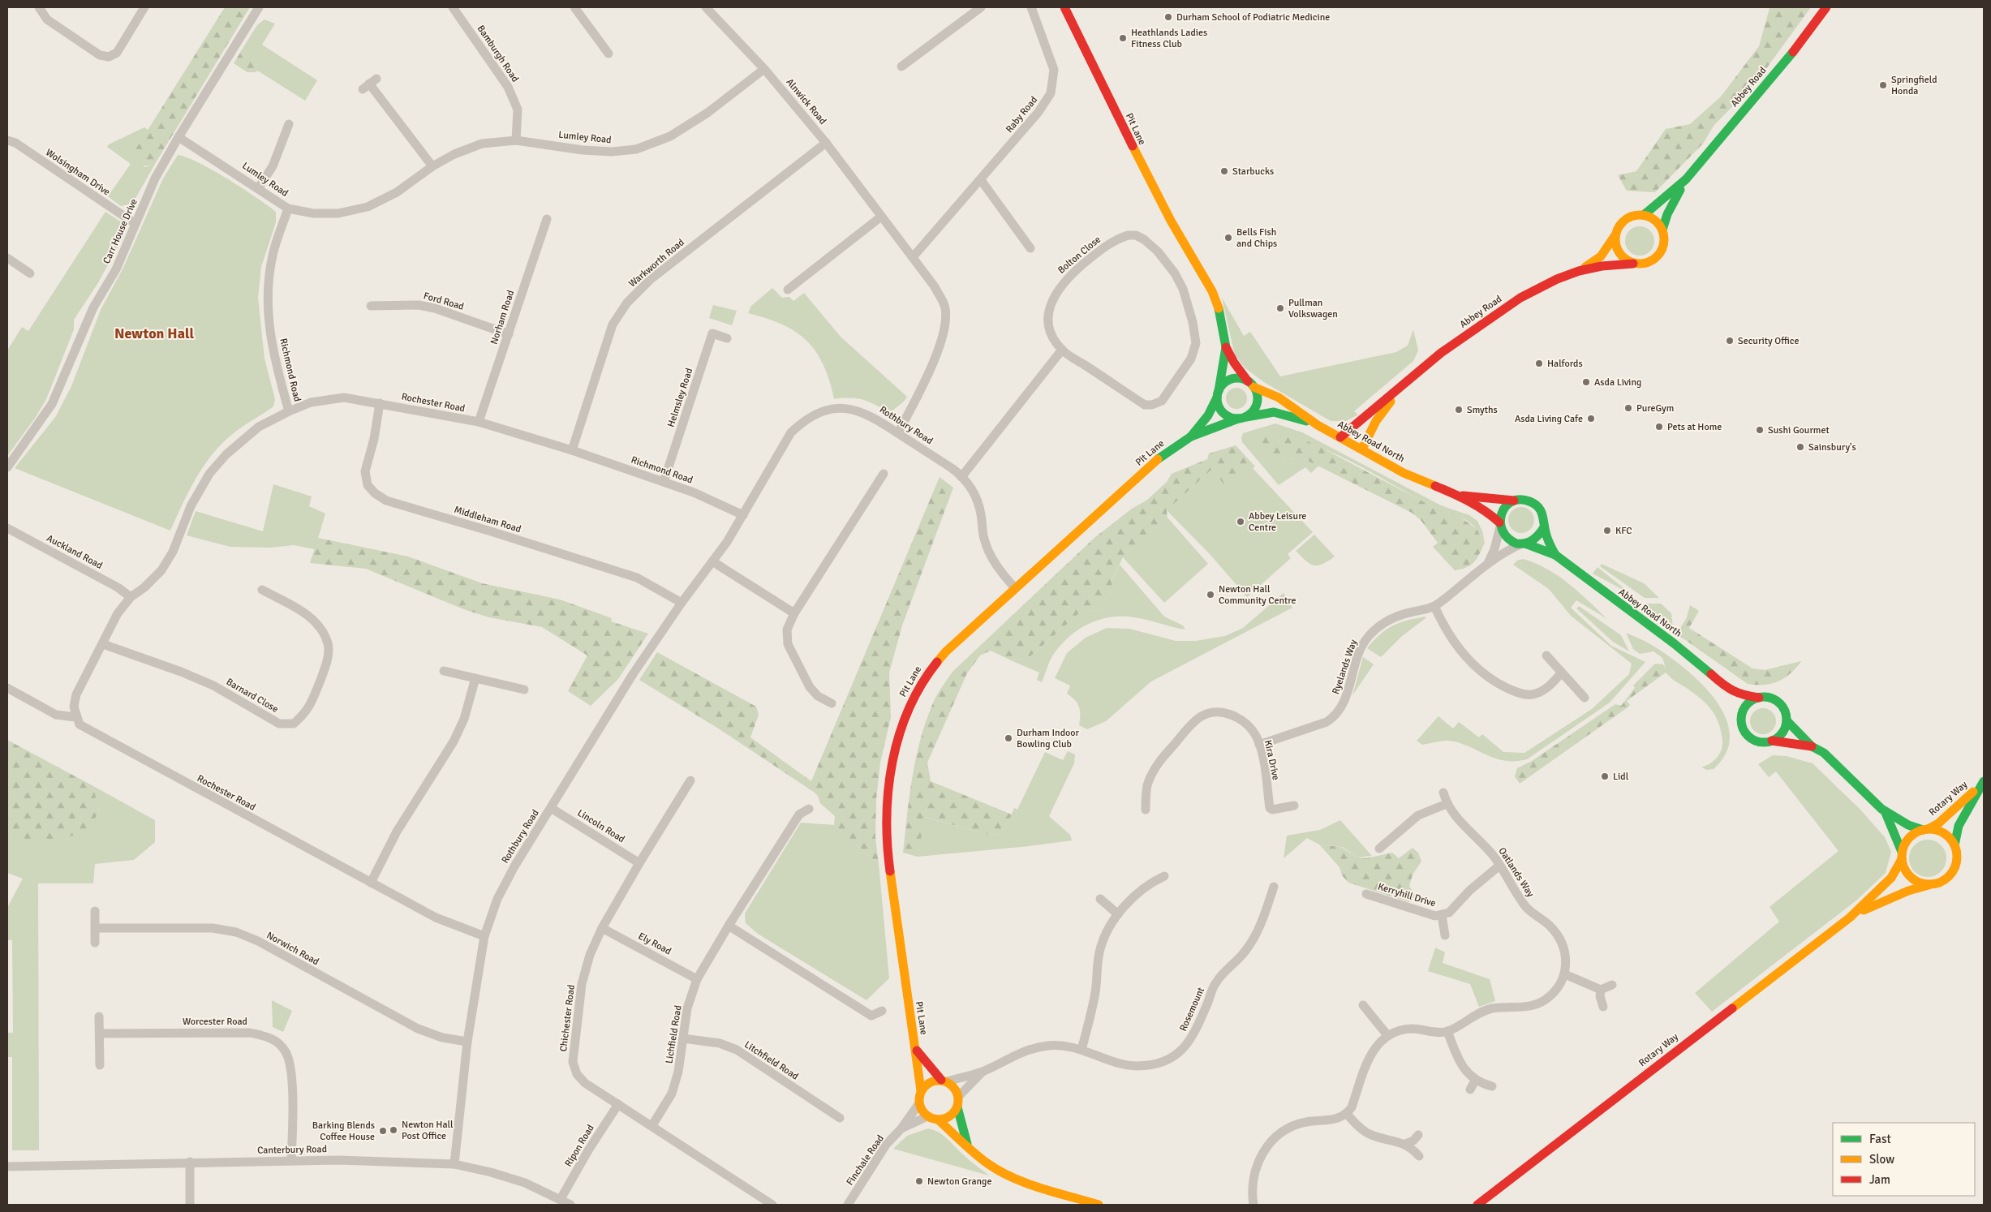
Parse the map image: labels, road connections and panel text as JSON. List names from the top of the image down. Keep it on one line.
{"streets":{"street":["Bamburgh Road","Abbey Road","Alnwick Road","Raby Road","Pit Lane","Lumley Road","Wolsingham Drive","Carr House Drive","Bolton Close","Warkworth Road","Ford Road","Norham Road","Richmond Road","Helmsley Road","Rochester Road","Rothbury Road","Abbey Road North","Middleham Road","Auckland Road","Ryelands Way","Barnard Close","Kira Drive","Rotary Way","Lincoln Road","Oatlands Way","Kerryhill Drive","Ely Road","Norwich Road","Rosemount","Chichester Road","Worcester Road","Lichfield Road","Litchfield Road","Ripon Road","Canterbury Road","Finchale Road"]},"crossings":[["Bamburgh Road","Lumley Road"],["Abbey Road","Abbey Road North"],["Alnwick Road","Raby Road"],["Alnwick Road","Lumley Road"],["Alnwick Road","Warkworth Road"],["Alnwick Road","Rothbury Road"],["Pit Lane","Rothbury Road"],["Pit Lane","Rosemount"],["Pit Lane","Finchale Road"],["Lumley Road","Carr House Drive"],["Lumley Road","Richmond Road"],["Wolsingham Drive","Carr House Drive"],["Warkworth Road","Richmond Road"],["Warkworth Road","Rochester Road"],["Ford Road","Norham Road"],["Norham Road","Rochester Road"],["Richmond Road","Helmsley Road"],["Richmond Road","Rochester Road"],["Richmond Road","Rothbury Road"],["Richmond Road","Auckland Road"],["Rochester Road","Rothbury Road"],["Rochester Road","Middleham Road"],["Rothbury Road","Middleham Road"],["Rothbury Road","Lincoln Road"],["Rothbury Road","Norwich Road"],["Rothbury Road","Canterbury Road"],["Abbey Road North","Ryelands Way"],["Ryelands Way","Kira Drive"],["Lincoln Road","Chichester Road"],["Oatlands Way","Kerryhill Drive"],["Ely Road","Chichester Road"],["Ely Road","Lichfield Road"],["Rosemount","Finchale Road"],["Chichester Road","Lichfield Road"],["Chichester Road","Ripon Road"],["Worcester Road","Canterbury Road"],["Lichfield Road","Litchfield Road"],["Ripon Road","Canterbury Road"]],"districts":["Newton Hall"],"places":["Durham School of Podiatric Medicine","Heathlands Ladies Fitness Club","Springfield Honda","Starbucks","Bells Fish and Chips","Pullman Volkswagen","Security Office","Halfords","Asda Living","PureGym","Smyths","Asda Living Cafe","Pets at Home","Sushi Gourmet","Sainsbury's","Abbey Leisure Centre","KFC","Newton Hall Community Centre","Durham Indoor Bowling Club","Lidl","Newton Hall Post Office","Barking Blends Coffee House","Newton Grange"],"legend":["Fast","Slow","Jam"]}
